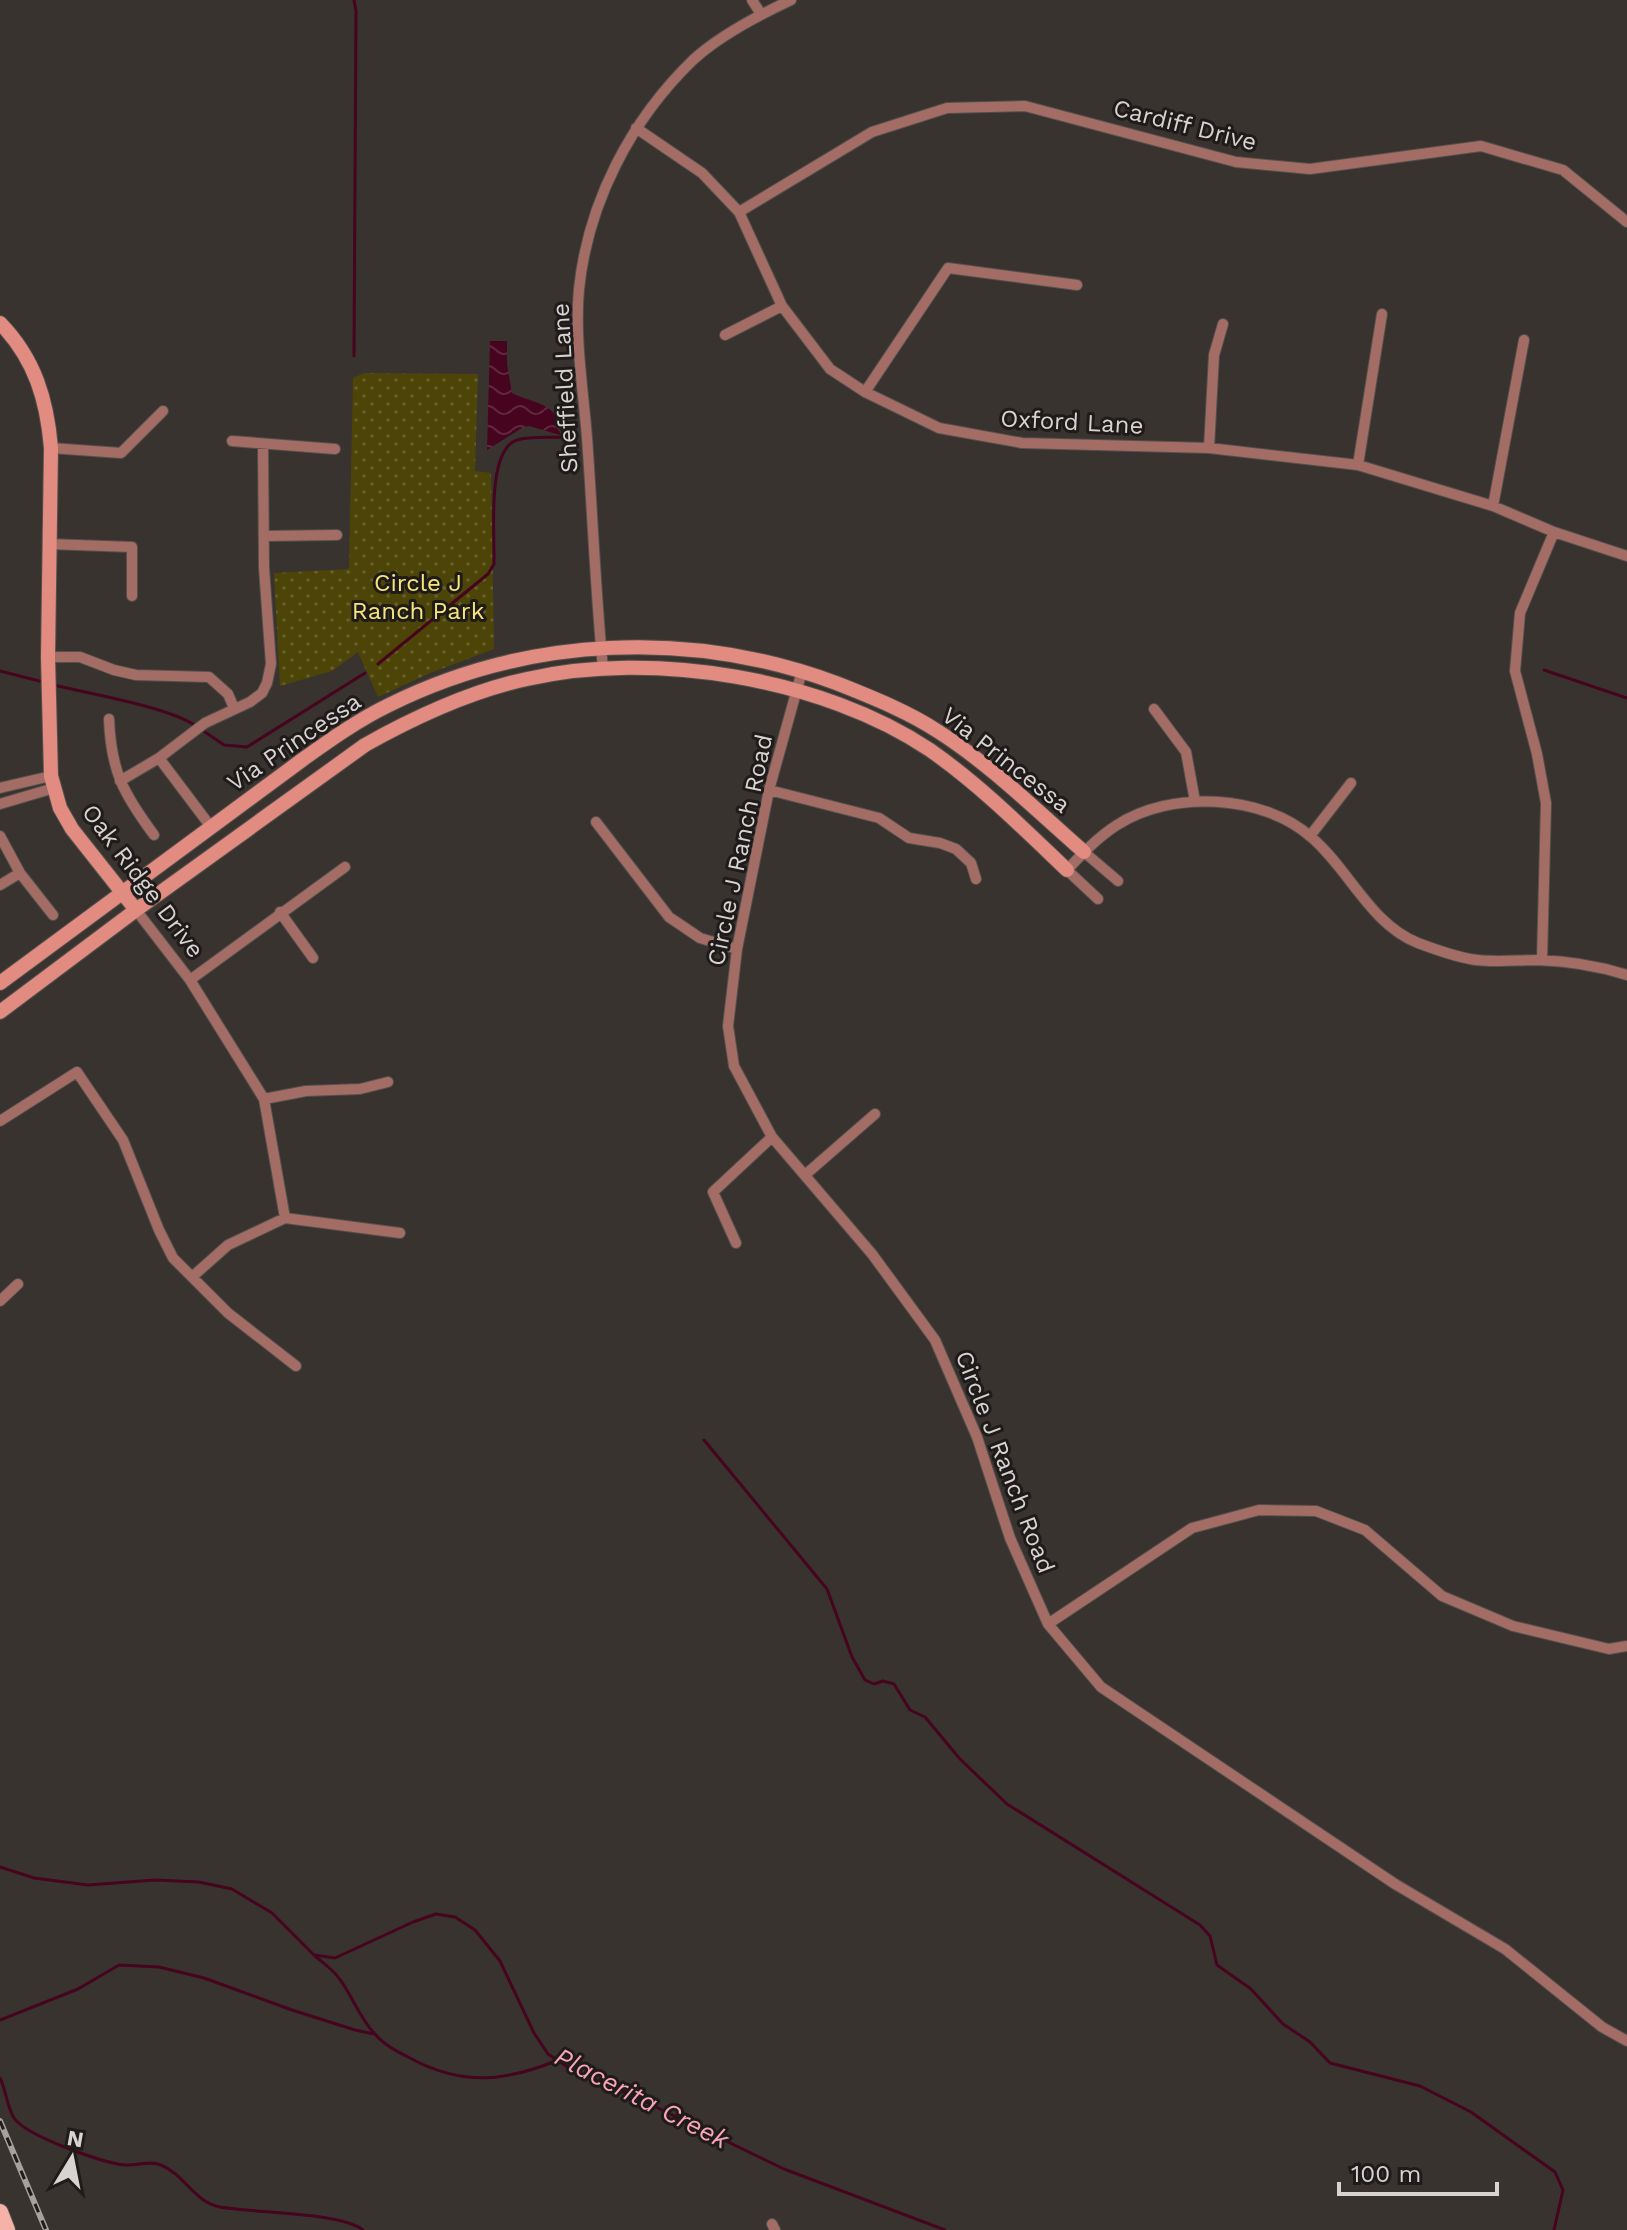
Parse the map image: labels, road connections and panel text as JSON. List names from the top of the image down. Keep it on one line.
{"streets":{"street":["Cardiff Drive","Sheffield Lane","Oxford Lane","Via Princessa","Circle J Ranch Road","Oak Ridge Drive"]},"crossings":[["Cardiff Drive","Oxford Lane"],["Sheffield Lane","Oxford Lane"],["Sheffield Lane","Via Princessa"],["Via Princessa","Circle J Ranch Road"],["Via Princessa","Oak Ridge Drive"]],"water":["Placerita Creek"],"parks":["Circle J Ranch Park"],"scale_bar":"100 m","north":"top"}
